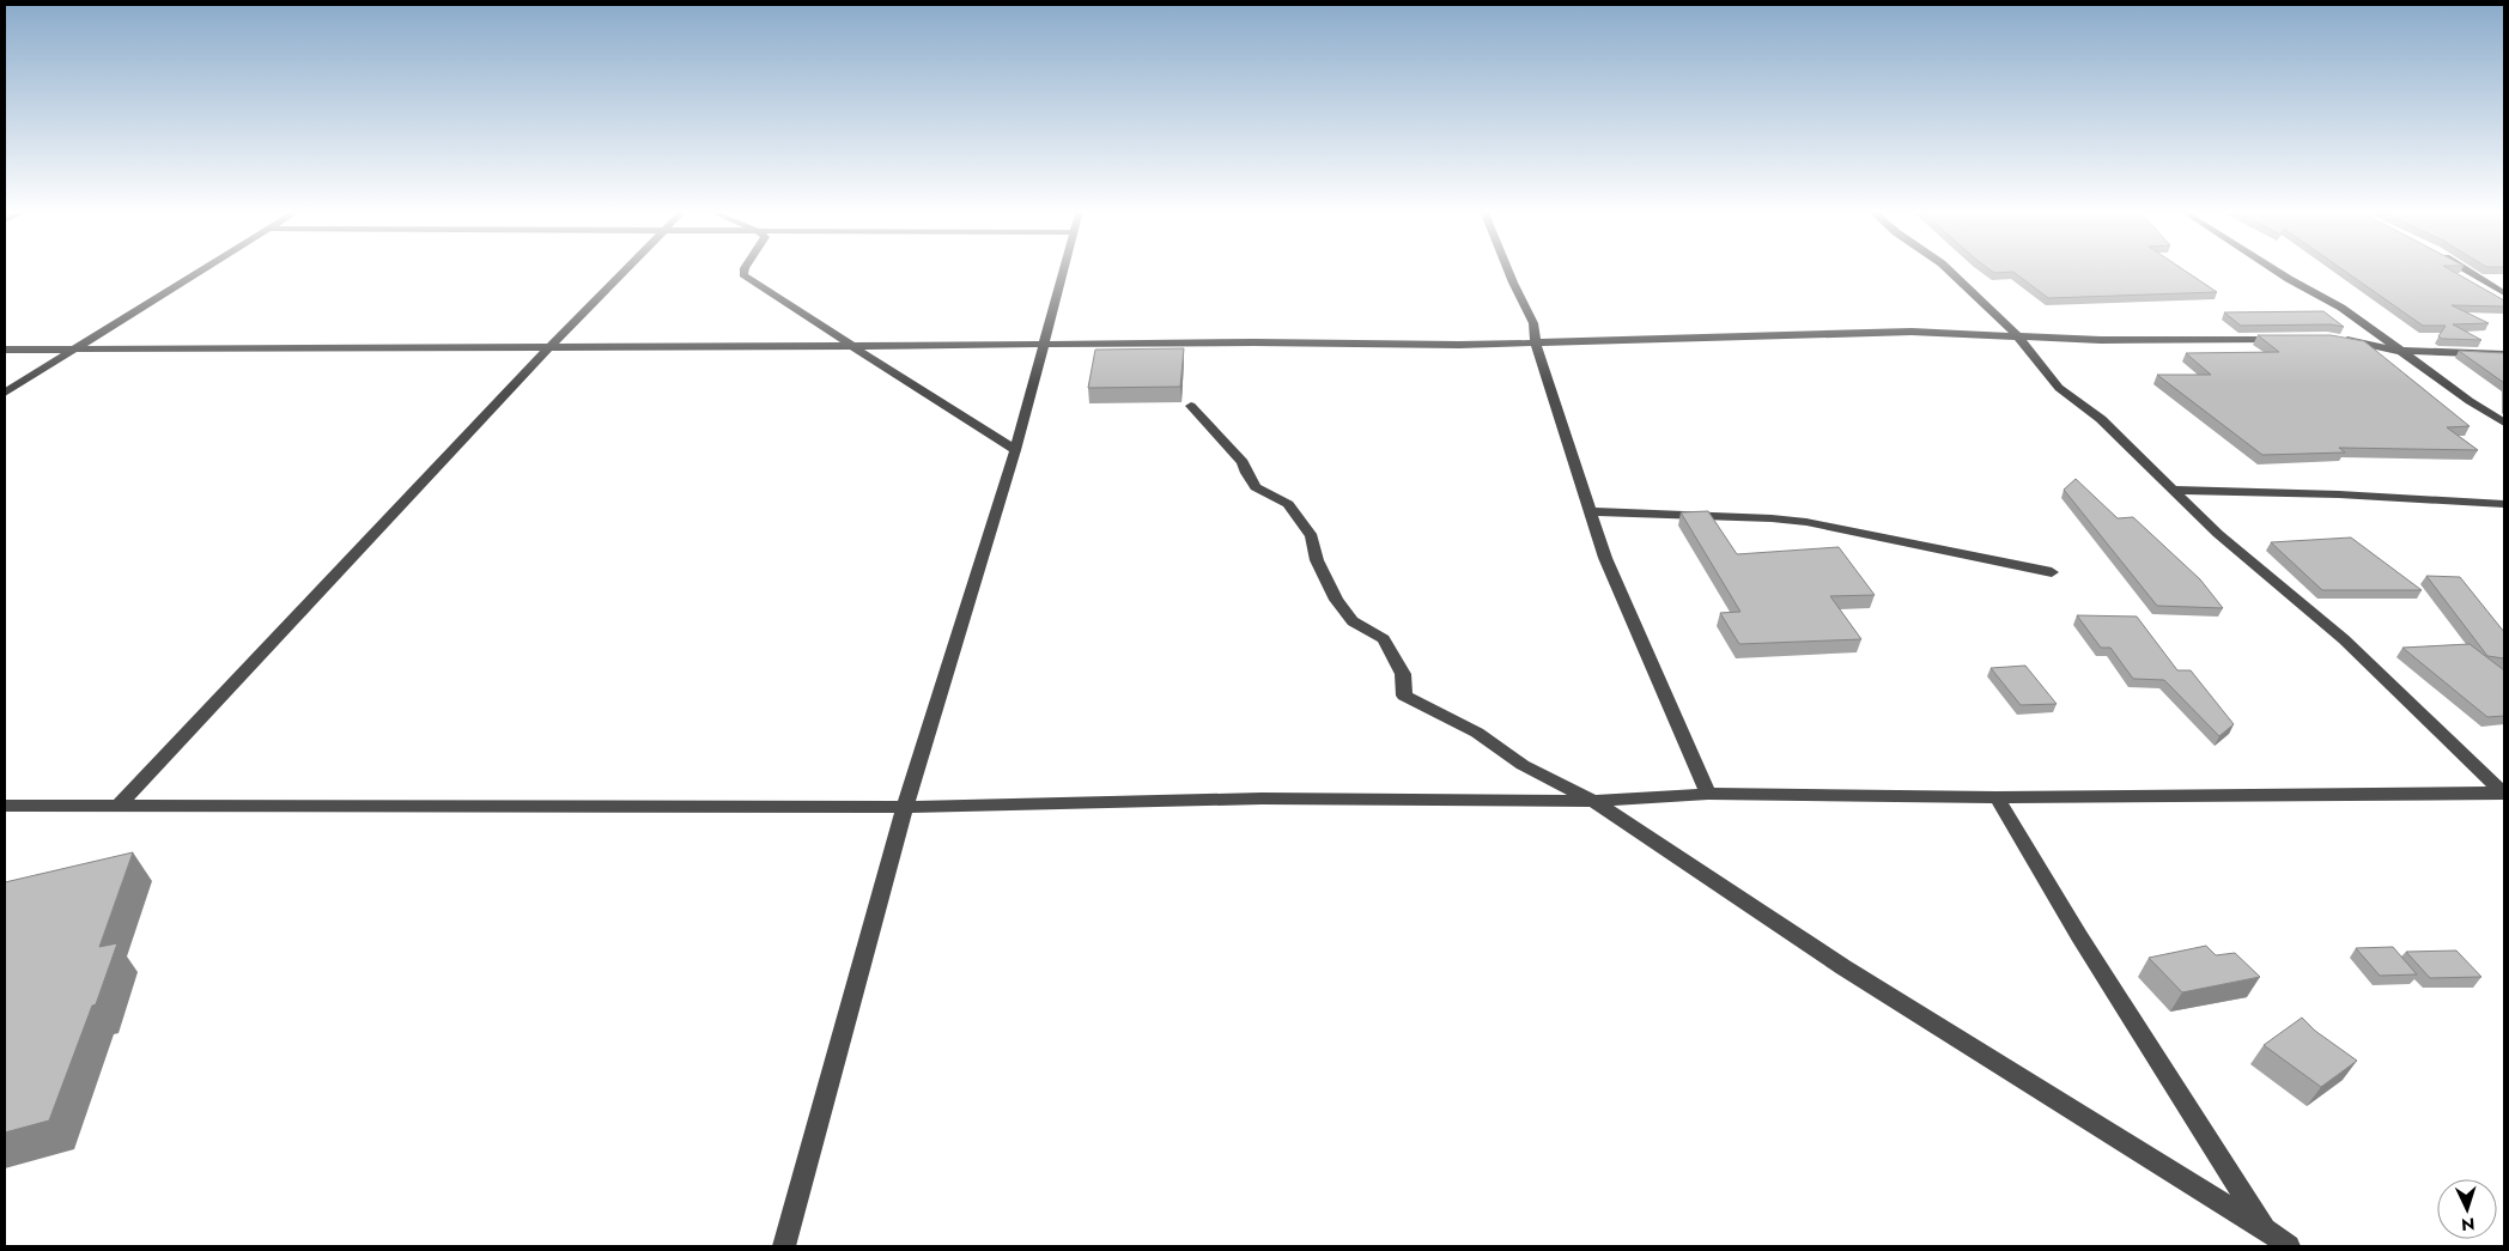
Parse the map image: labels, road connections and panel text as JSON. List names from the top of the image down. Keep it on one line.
{"north":"bottom"}
